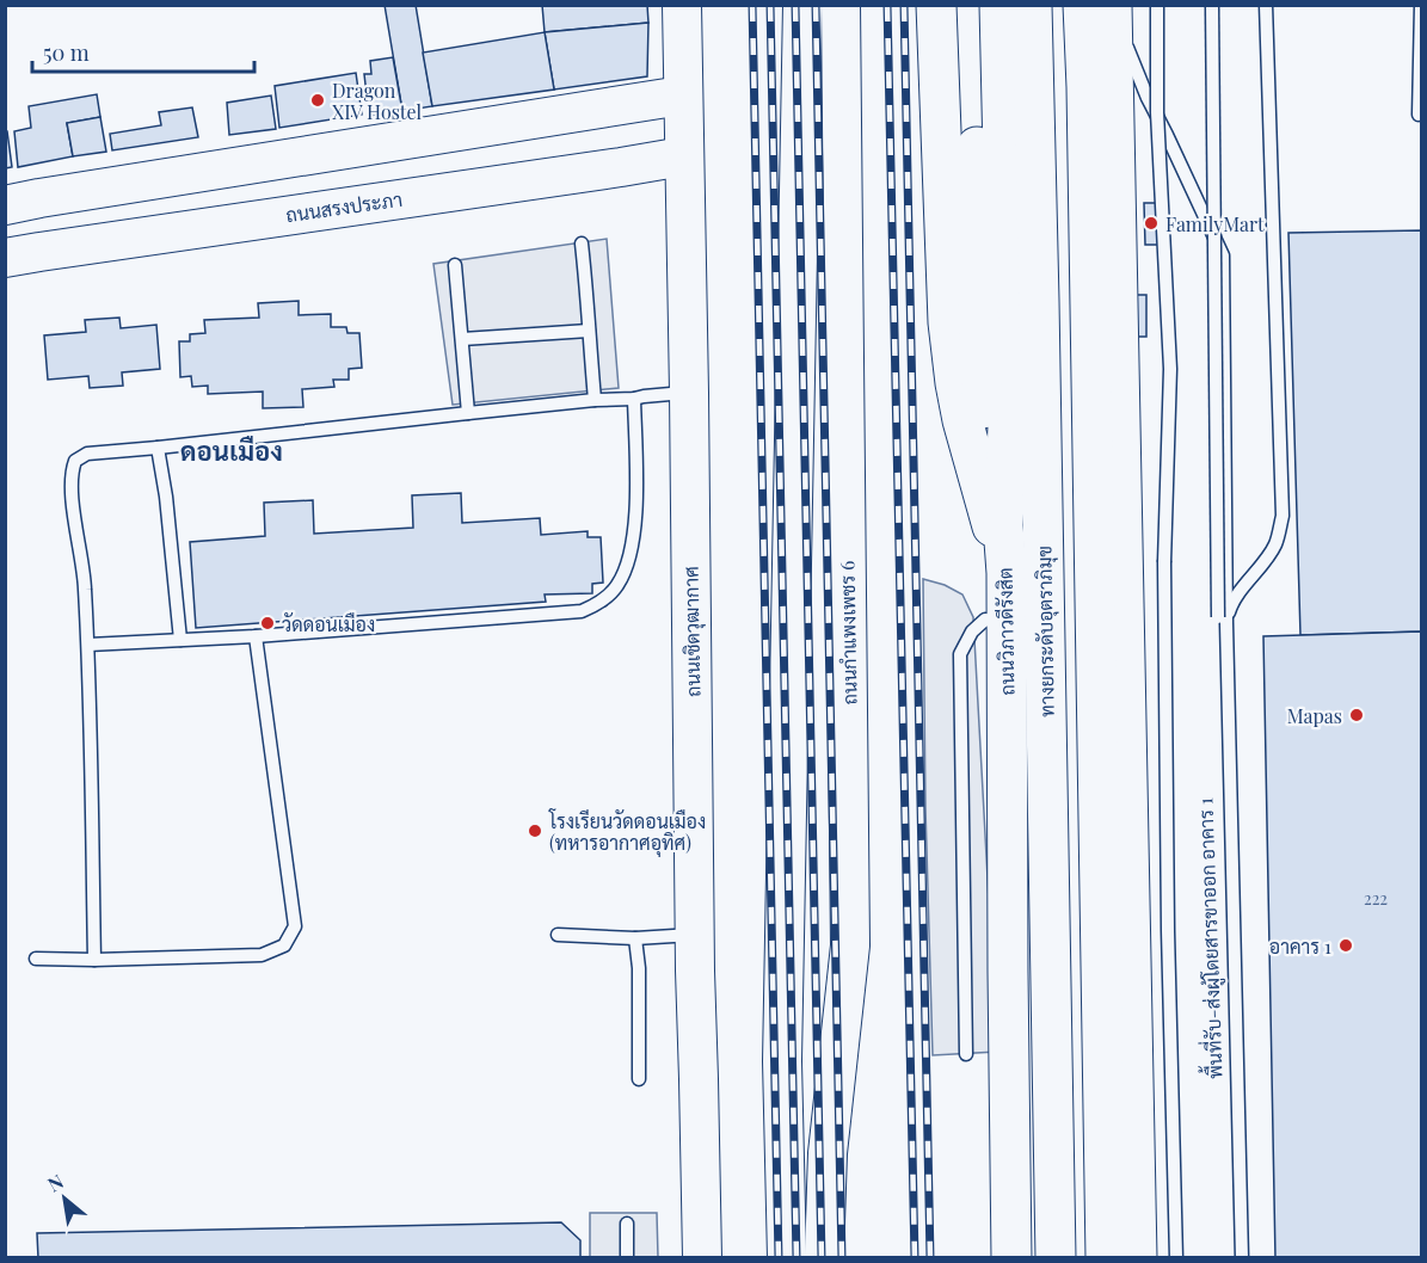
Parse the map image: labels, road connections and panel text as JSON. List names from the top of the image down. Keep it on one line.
{"streets":{"highway":["ถนนวิภาวดีรังสิต","ทางยกระดับอุตราภิมุข"],"main road":["ถนนสรงประภา","ถนนเชิดวุฒากาศ","ถนนกำแพงเพชร 6"],"lane":["พื้นที่รับ-ส่งผู้โดยสารขาออก อาคาร 1"]},"crossings":[["ถนนสรงประภา","ถนนเชิดวุฒากาศ"]],"districts":["ดอนเมือง"],"places":["Dragon XIV Hostel","FamilyMart","วัดดอนเมือง","Mapas","โรงเรียนวัดดอนเมือง (ทหารอากาศอุทิศ)","อาคาร 1"],"house_numbers":["222"],"scale_bar":"50 m","north":"top left"}
